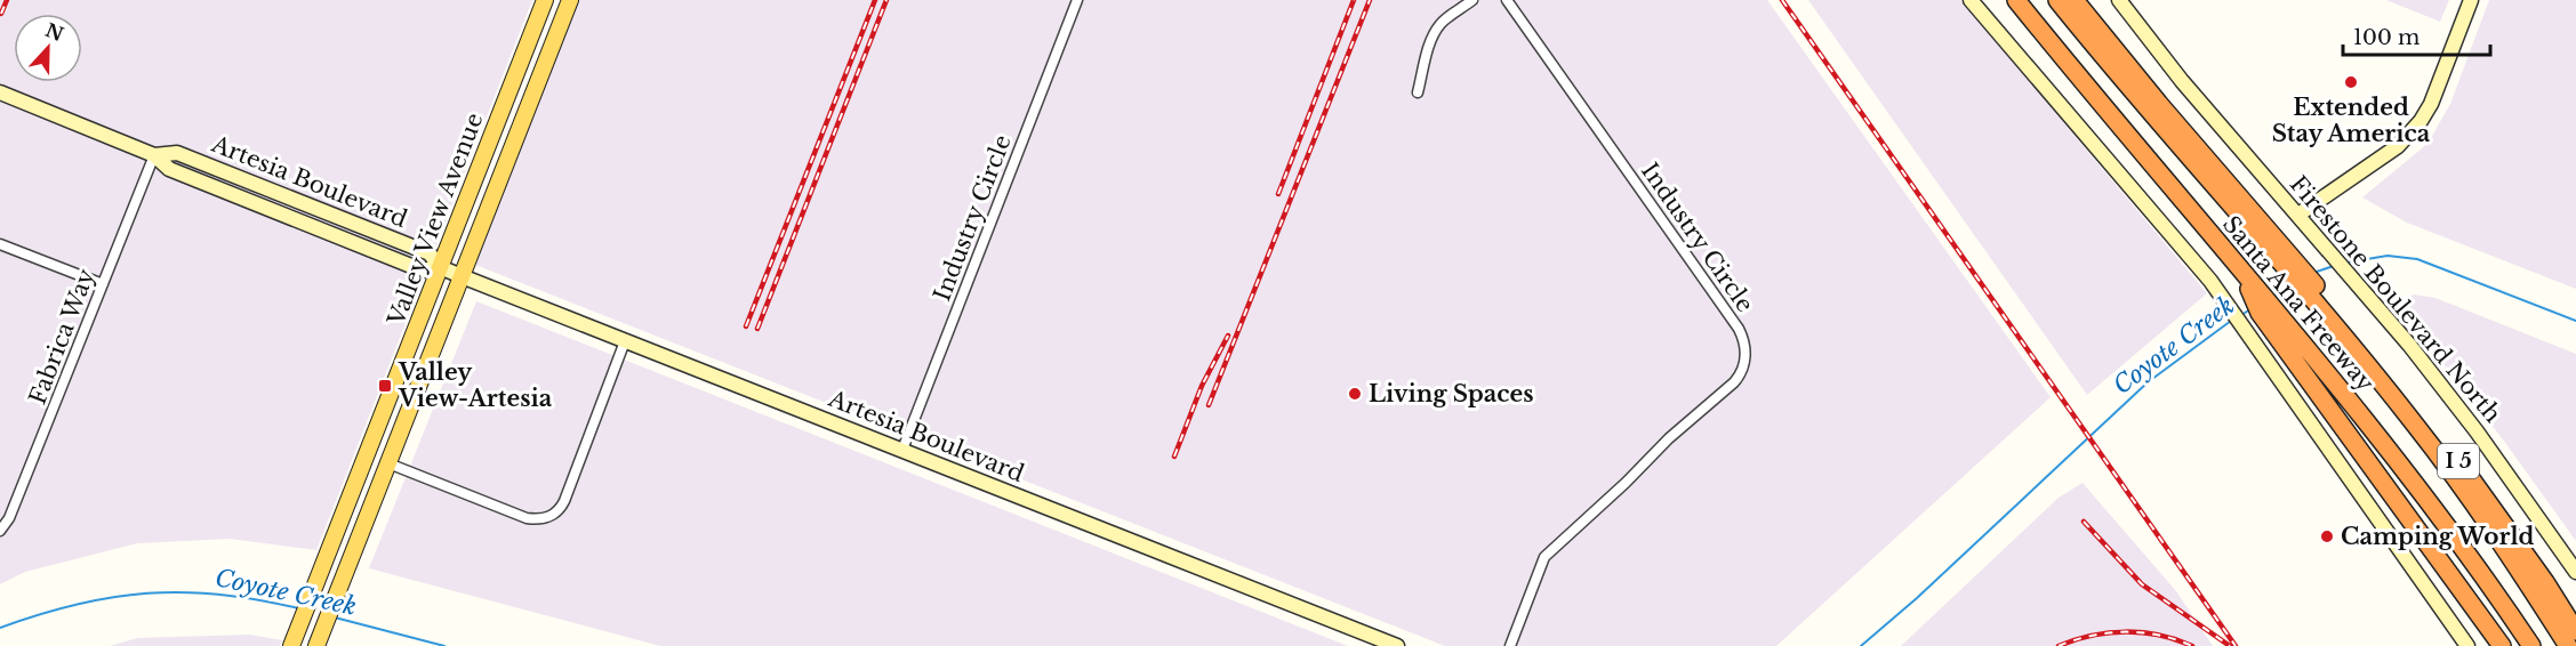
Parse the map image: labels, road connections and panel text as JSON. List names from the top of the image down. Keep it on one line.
{"streets":{"highway":["Santa Ana Freeway","I 5"],"main road":["Valley View Avenue"],"street":["Artesia Boulevard","Industry Circle","Firestone Boulevard North","Fabrica Way"]},"crossings":[["Artesia Boulevard","Industry Circle"],["Artesia Boulevard","Valley View Avenue"],["Artesia Boulevard","Fabrica Way"]],"water":["Coyote Creek"],"places":{"other":["Extended Stay America","Living Spaces","Camping World"],"transit":["Valley View-Artesia"]},"scale_bar":"100 m","north":"top"}
